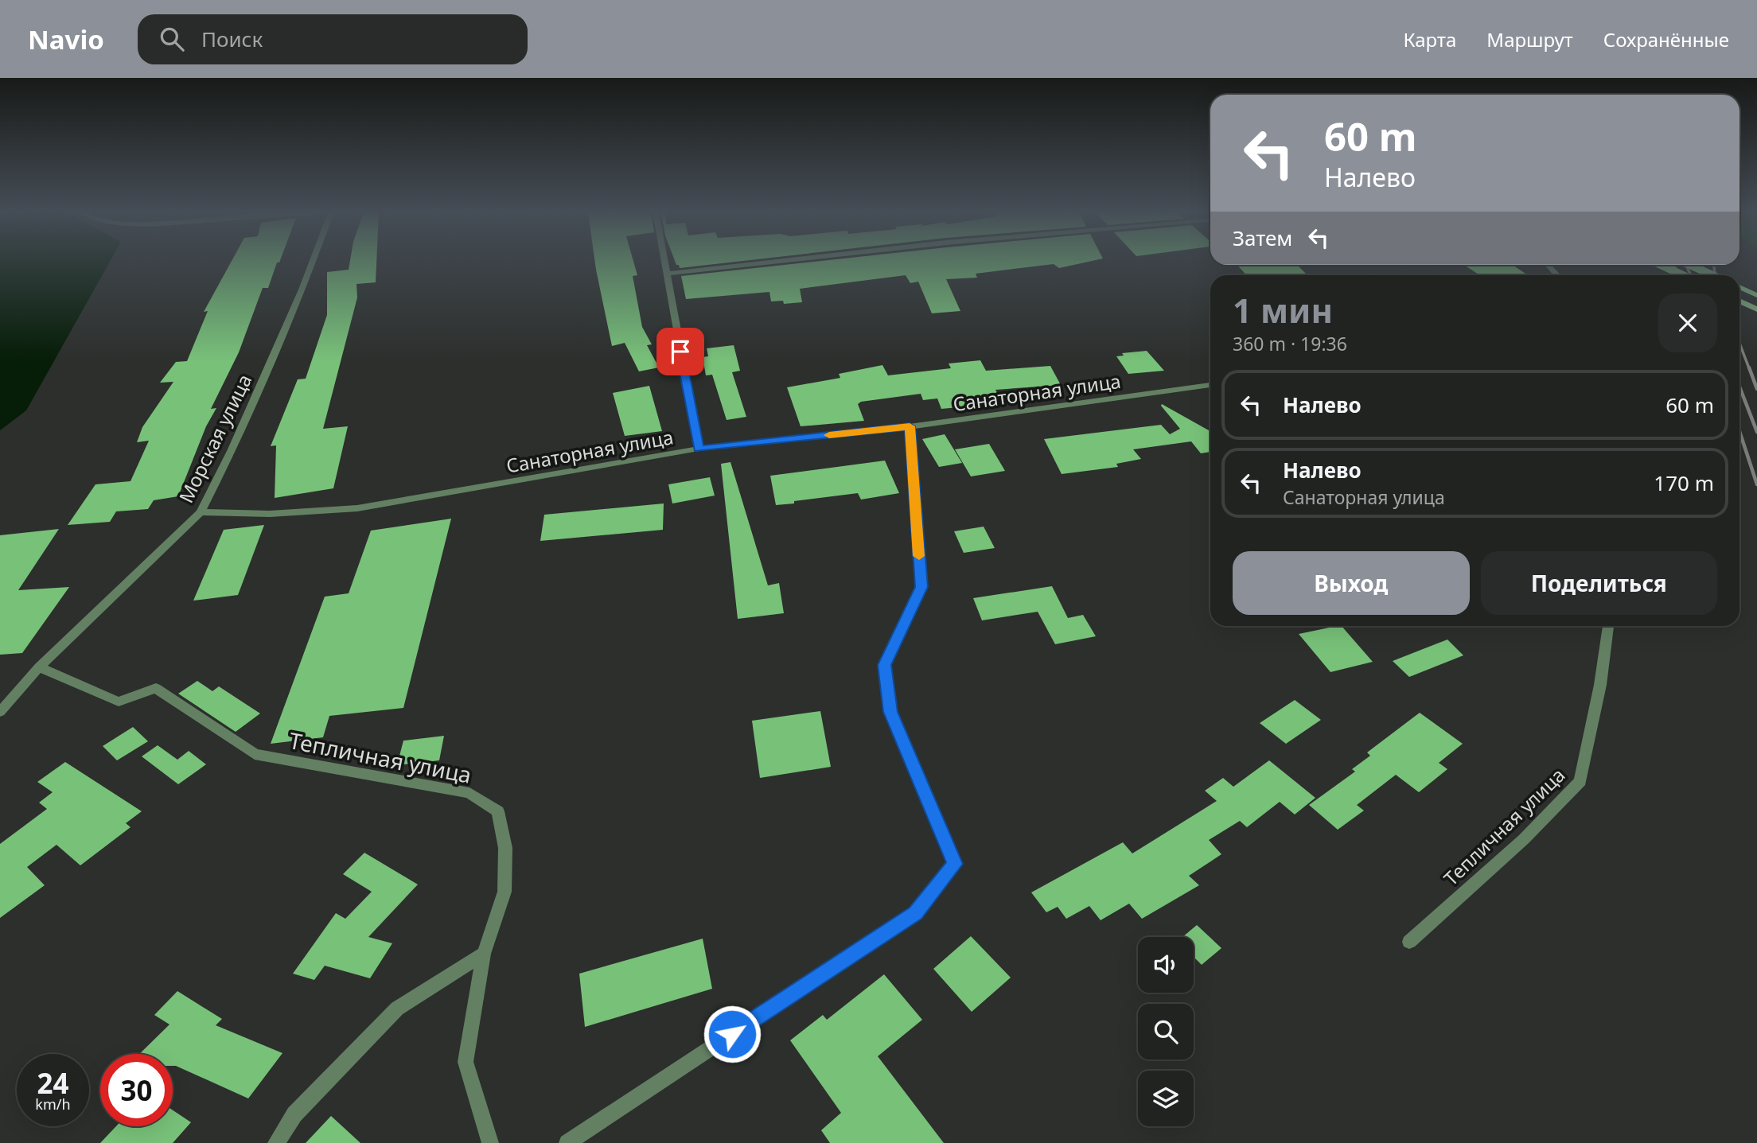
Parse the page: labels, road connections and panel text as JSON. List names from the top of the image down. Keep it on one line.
{"streets":{"street":["Санаторная улица","Морская улица","Тепличная улица"]},"crossings":[["Санаторная улица","Морская улица"],["Морская улица","Тепличная улица"]],"page":{"header":"Navio","search":"Поиск","nav":["Карта","Маршрут","Сохранённые"],"turn":["60 m","Налево"],"then":"Затем","heading":["1 мин","360 m · 19:36"],"list":[{"name":"Налево","value":"60 m"},{"name":"Налево","note":"Санаторная улица","value":"170 m"}],"buttons":["Выход","Поделиться"],"speed":"24 km/h","limit":"30"}}
